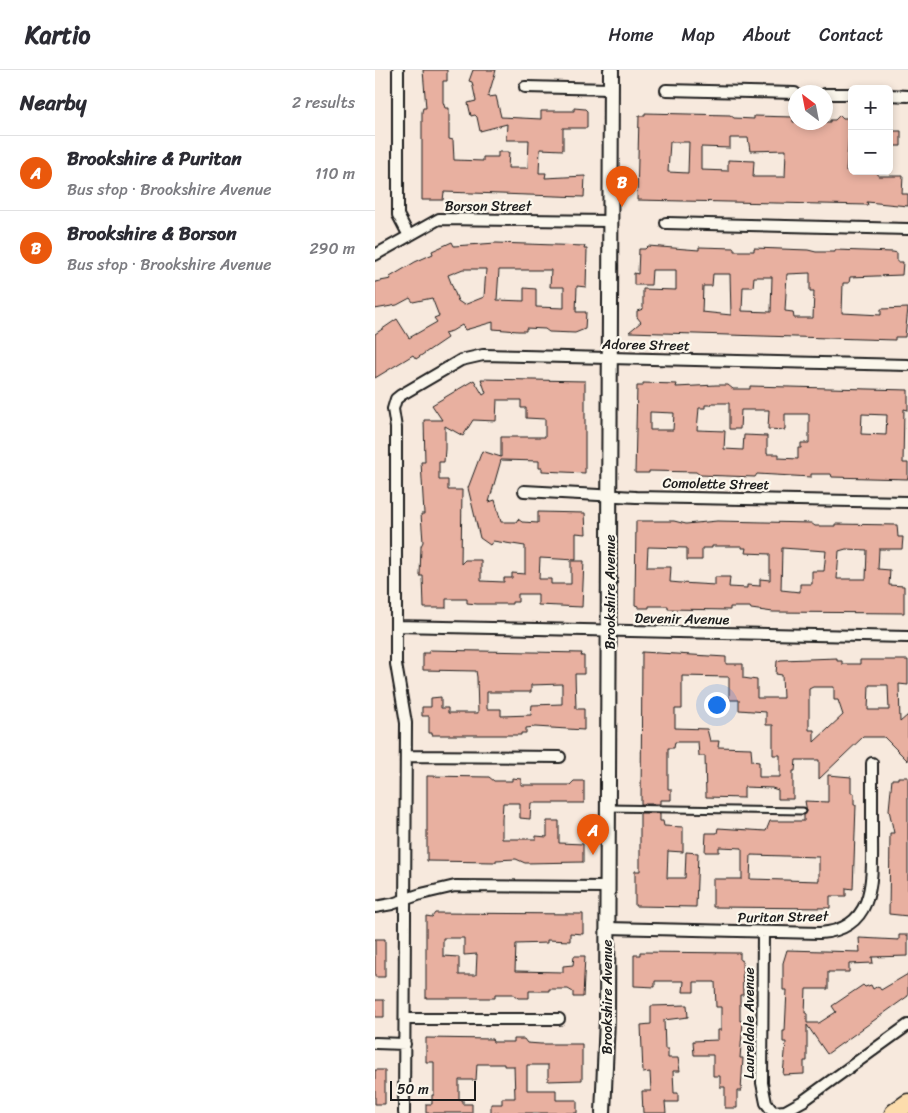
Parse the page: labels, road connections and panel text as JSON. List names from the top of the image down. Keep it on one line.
{"streets":{"street":["Borson Street","Adoree Street","Comolette Street","Brookshire Avenue","Devenir Avenue","Puritan Street","Laureldale Avenue"]},"crossings":[["Borson Street","Brookshire Avenue"],["Adoree Street","Brookshire Avenue"],["Adoree Street","Devenir Avenue"],["Comolette Street","Brookshire Avenue"],["Brookshire Avenue","Devenir Avenue"],["Brookshire Avenue","Puritan Street"],["Puritan Street","Laureldale Avenue"]],"scale_bar":"50 m","north":"top left","page":{"header":"Kartio","nav":["Home","Map","About","Contact"],"heading":["Nearby","2 results"],"map_buttons":["+","−"],"list":[{"mark":"A","name":"Brookshire & Puritan","note":"Bus stop · Brookshire Avenue","value":"110 m"},{"mark":"B","name":"Brookshire & Borson","note":"Bus stop · Brookshire Avenue","value":"290 m"}],"pins":["B","A"],"scale":"50 m"}}
